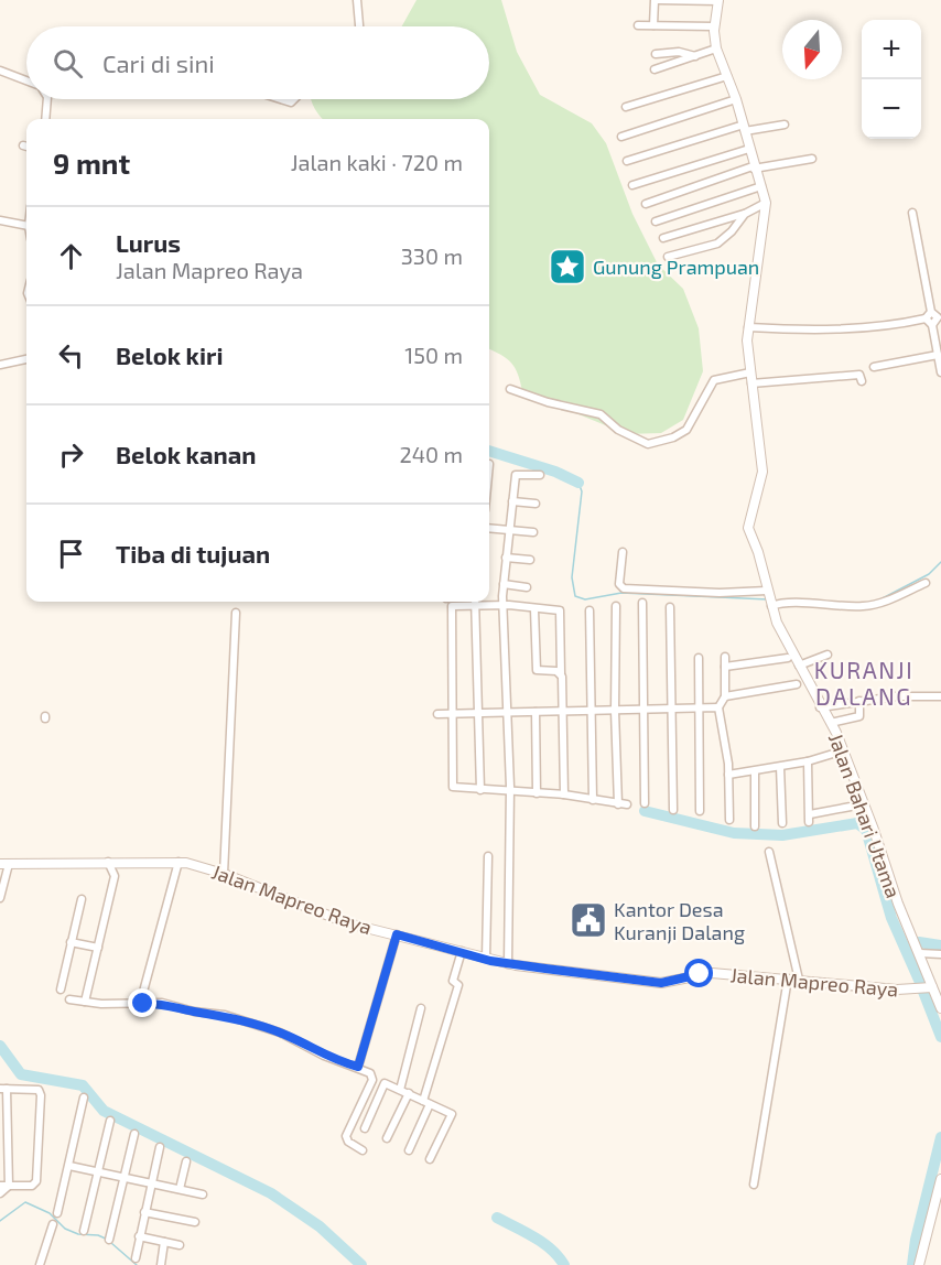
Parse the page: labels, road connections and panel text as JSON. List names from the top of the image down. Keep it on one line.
{"streets":{"street":["Jalan Bahari Utama","Jalan Mapreo Raya"]},"crossings":[["Jalan Bahari Utama","Jalan Mapreo Raya"]],"districts":["KURANJI DALANG"],"places":{"place":["Gunung Prampuan"],"public building":["Kantor Desa Kuranji Dalang"]},"north":"bottom","page":{"map_buttons":["+","−"],"search":"Cari di sini","heading":["9 mnt","Jalan kaki · 720 m"],"list":[["Lurus","Jalan Mapreo Raya","330 m"],["Belok kiri","150 m"],["Belok kanan","240 m"],"Tiba di tujuan"]}}
